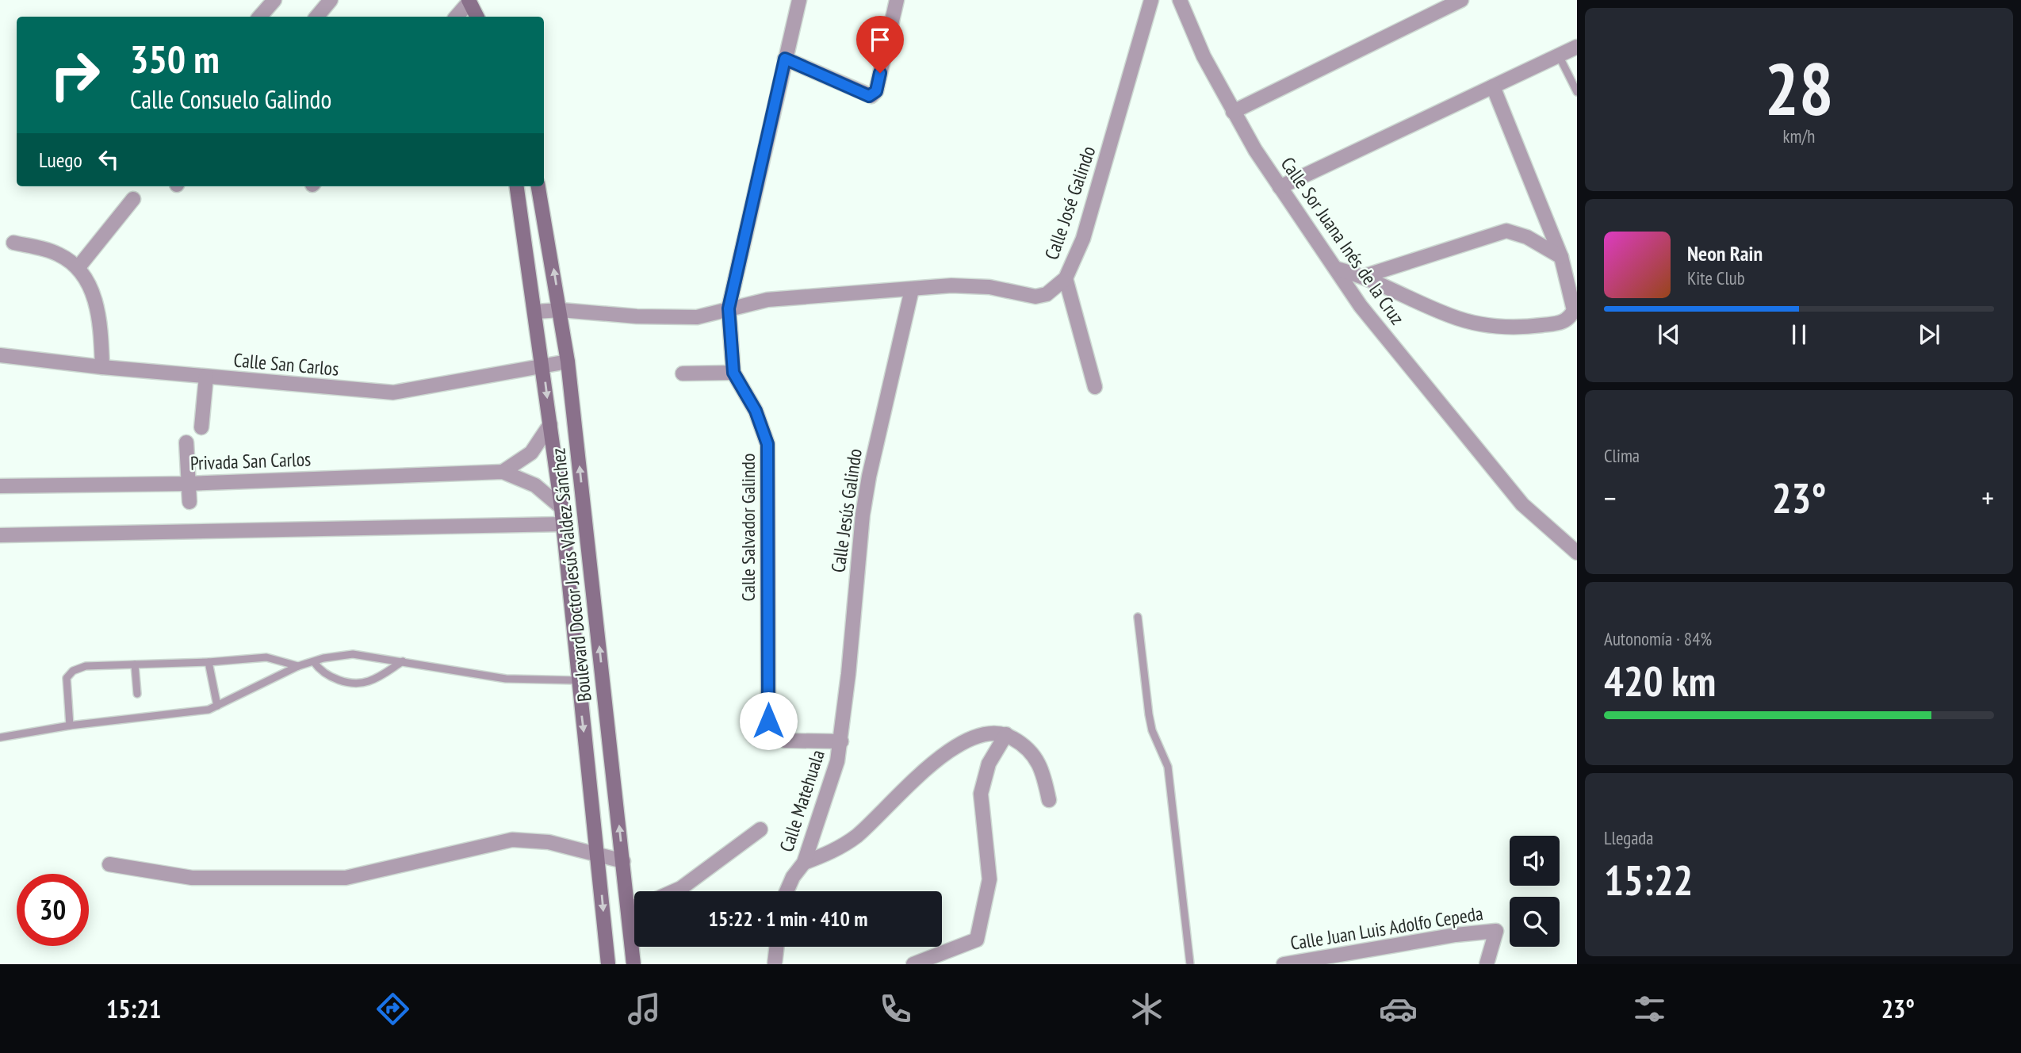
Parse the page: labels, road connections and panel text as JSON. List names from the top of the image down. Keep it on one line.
{"streets":{"main road":["Boulevard Doctor Jesús Valdez Sánchez"],"street":["Calle José Galindo","Calle Sor Juana Inés de la Cruz","Calle San Carlos","Privada San Carlos","Calle Jesús Galindo","Calle Salvador Galindo","Calle Matehuala","Calle Juan Luis Adolfo Cepeda"]},"crossings":[["Calle José Galindo","Calle Jesús Galindo"],["Calle José Galindo","Calle Salvador Galindo"],["Calle José Galindo","Boulevard Doctor Jesús Valdez Sánchez"],["Calle San Carlos","Boulevard Doctor Jesús Valdez Sánchez"],["Privada San Carlos","Boulevard Doctor Jesús Valdez Sánchez"],["Calle Jesús Galindo","Calle Salvador Galindo"],["Calle Jesús Galindo","Calle Matehuala"],["Calle Salvador Galindo","Calle Matehuala"]],"page":{"tile":[["28","km/h"],"Clima",["Autonomía · 84%","420 km"],["Llegada","15:22"]],"turn":["350 m","Calle Consuelo Galindo"],"then":"Luego","song":["Neon Rain","Kite Club"],"heat":["−","23°","+"],"limit":"30","trip":"15:22 · 1 min · 410 m","tabs":["15:21","23°"]}}
